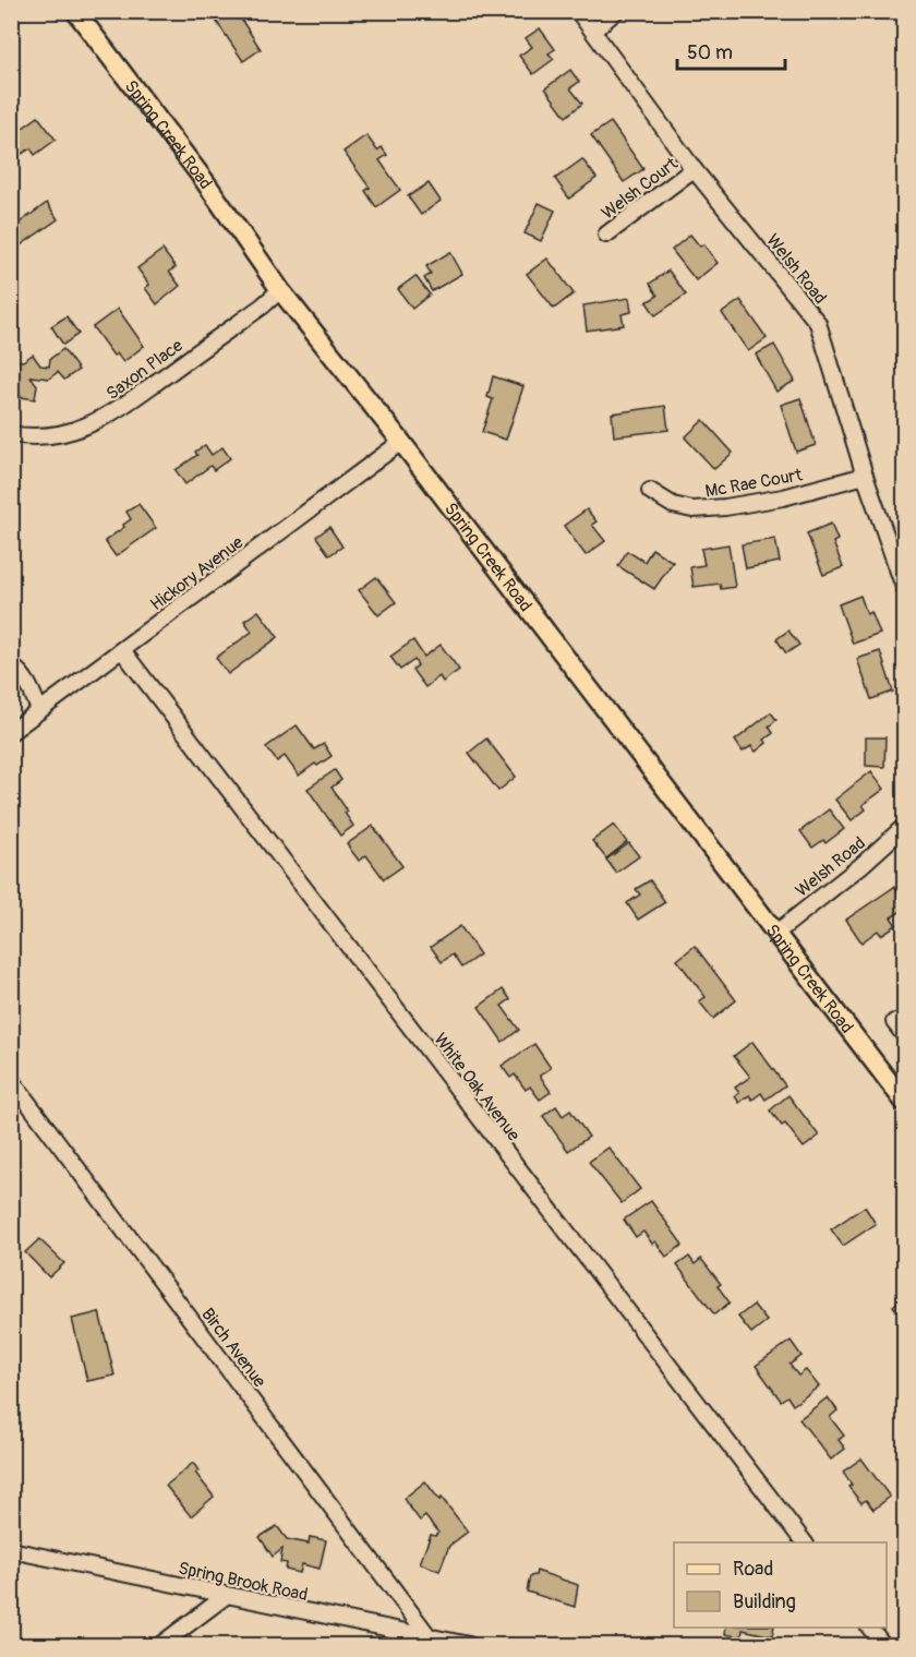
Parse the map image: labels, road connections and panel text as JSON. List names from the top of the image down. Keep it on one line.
{"streets":{"main road":["Spring Creek Road"],"street":["Welsh Court","Welsh Road","Saxon Place","Mc Rae Court","Hickory Avenue","White Oak Avenue","Birch Avenue","Spring Brook Road"]},"crossings":[["Spring Creek Road","Welsh Road"],["Spring Creek Road","Saxon Place"],["Spring Creek Road","Hickory Avenue"],["Welsh Court","Welsh Road"],["Welsh Road","Mc Rae Court"],["Hickory Avenue","White Oak Avenue"],["Birch Avenue","Spring Brook Road"]],"legend":["Road","Building"],"scale_bar":"50 m"}
